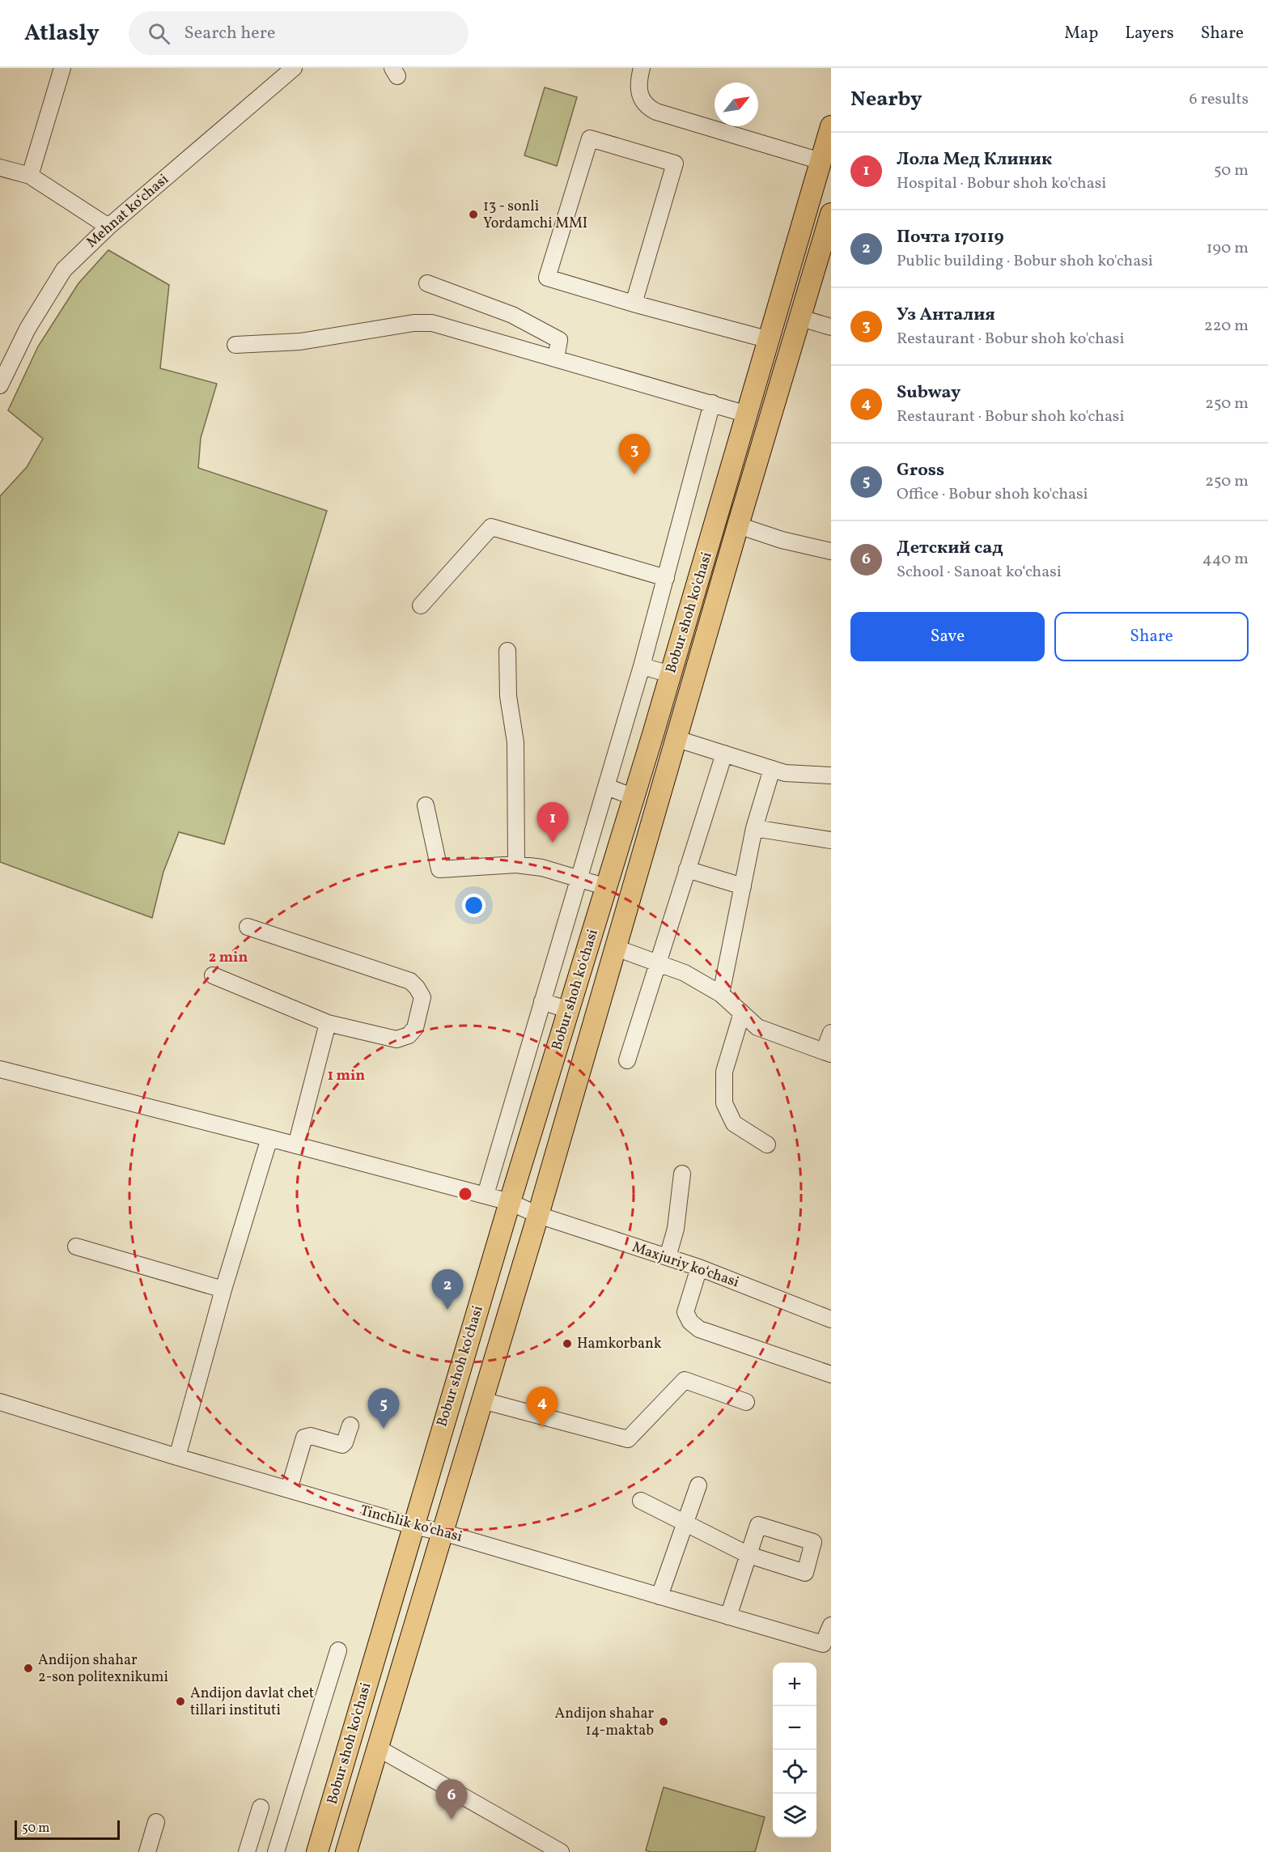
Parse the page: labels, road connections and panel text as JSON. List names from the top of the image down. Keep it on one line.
{"streets":{"main road":["Bobur shoh ko'chasi"],"street":["Mehnat koʻchasi","Maxjuriy koʻchasi","Tinchlik ko'chasi"]},"crossings":[["Bobur shoh ko'chasi","Maxjuriy koʻchasi"],["Bobur shoh ko'chasi","Tinchlik ko'chasi"]],"places":["13 - sonli Yordamchi MMI","Hamkorbank","Andijon shahar 2-son politexnikumi","Andijon davlat chet tillari instituti","Andijon shahar 14-maktab"],"scale_bar":"50 m","north":"top right","page":{"header":"Atlasly","search":"Search here","nav":["Map","Layers","Share"],"heading":["Nearby","6 results"],"list":[{"mark":"1","name":"Лола Мед Клиник","note":"Hospital · Bobur shoh ko'chasi","value":"50 m"},{"mark":"2","name":"Почта 170119","note":"Public building · Bobur shoh ko'chasi","value":"190 m"},{"mark":"3","name":"Уз Анталия","note":"Restaurant · Bobur shoh ko'chasi","value":"220 m"},{"mark":"4","name":"Subway","note":"Restaurant · Bobur shoh ko'chasi","value":"250 m"},{"mark":"5","name":"Gross","note":"Office · Bobur shoh ko'chasi","value":"250 m"},{"mark":"6","name":"Детский сад","note":"School · Sanoat koʻchasi","value":"440 m"}],"pins":["3","1","2","4","5","6"],"buttons":["Save","Share"],"map_buttons":["+","−"],"scale":"50 m"},"rings":["2 min","1 min"]}
